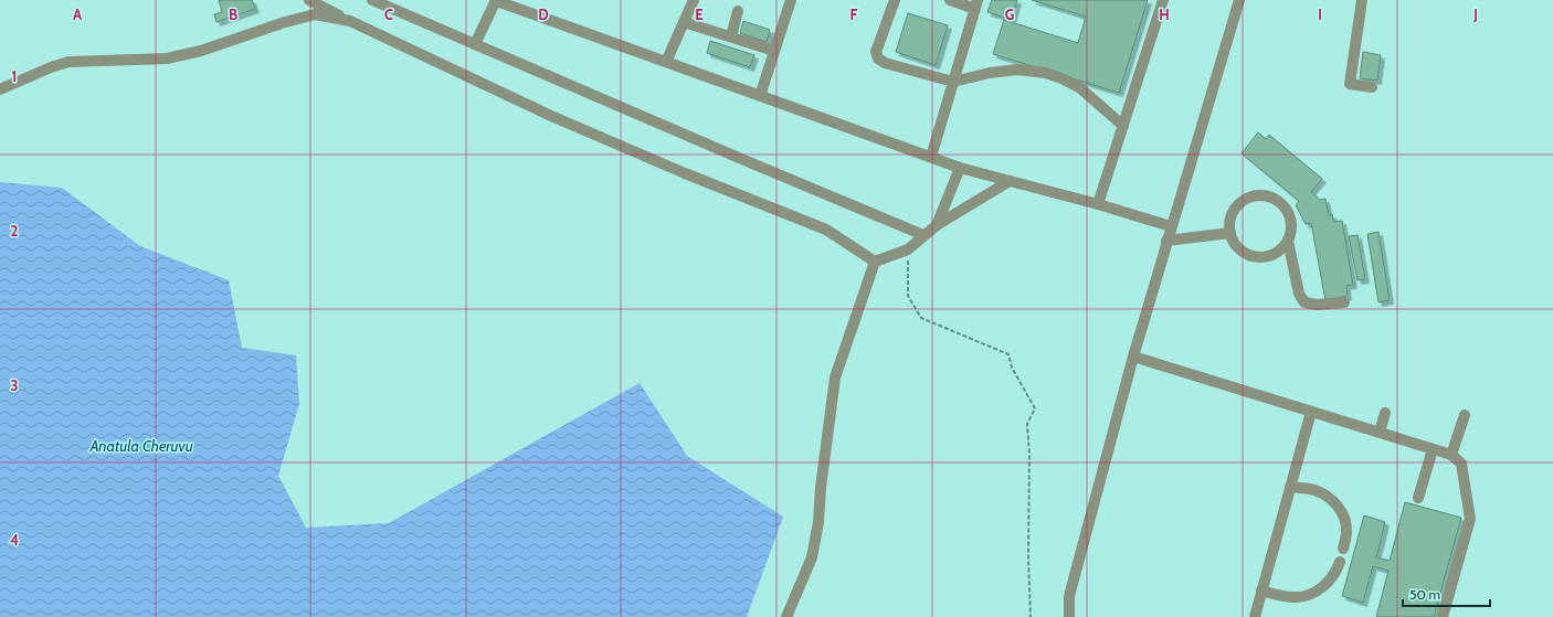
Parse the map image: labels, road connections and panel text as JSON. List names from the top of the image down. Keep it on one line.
{"water":["Anatula Cheruvu"],"scale_bar":"50 m","grid":{"columns":["A","B","C","D","E","F","G","H","I","J"],"rows":["1","2","3","4"]}}
